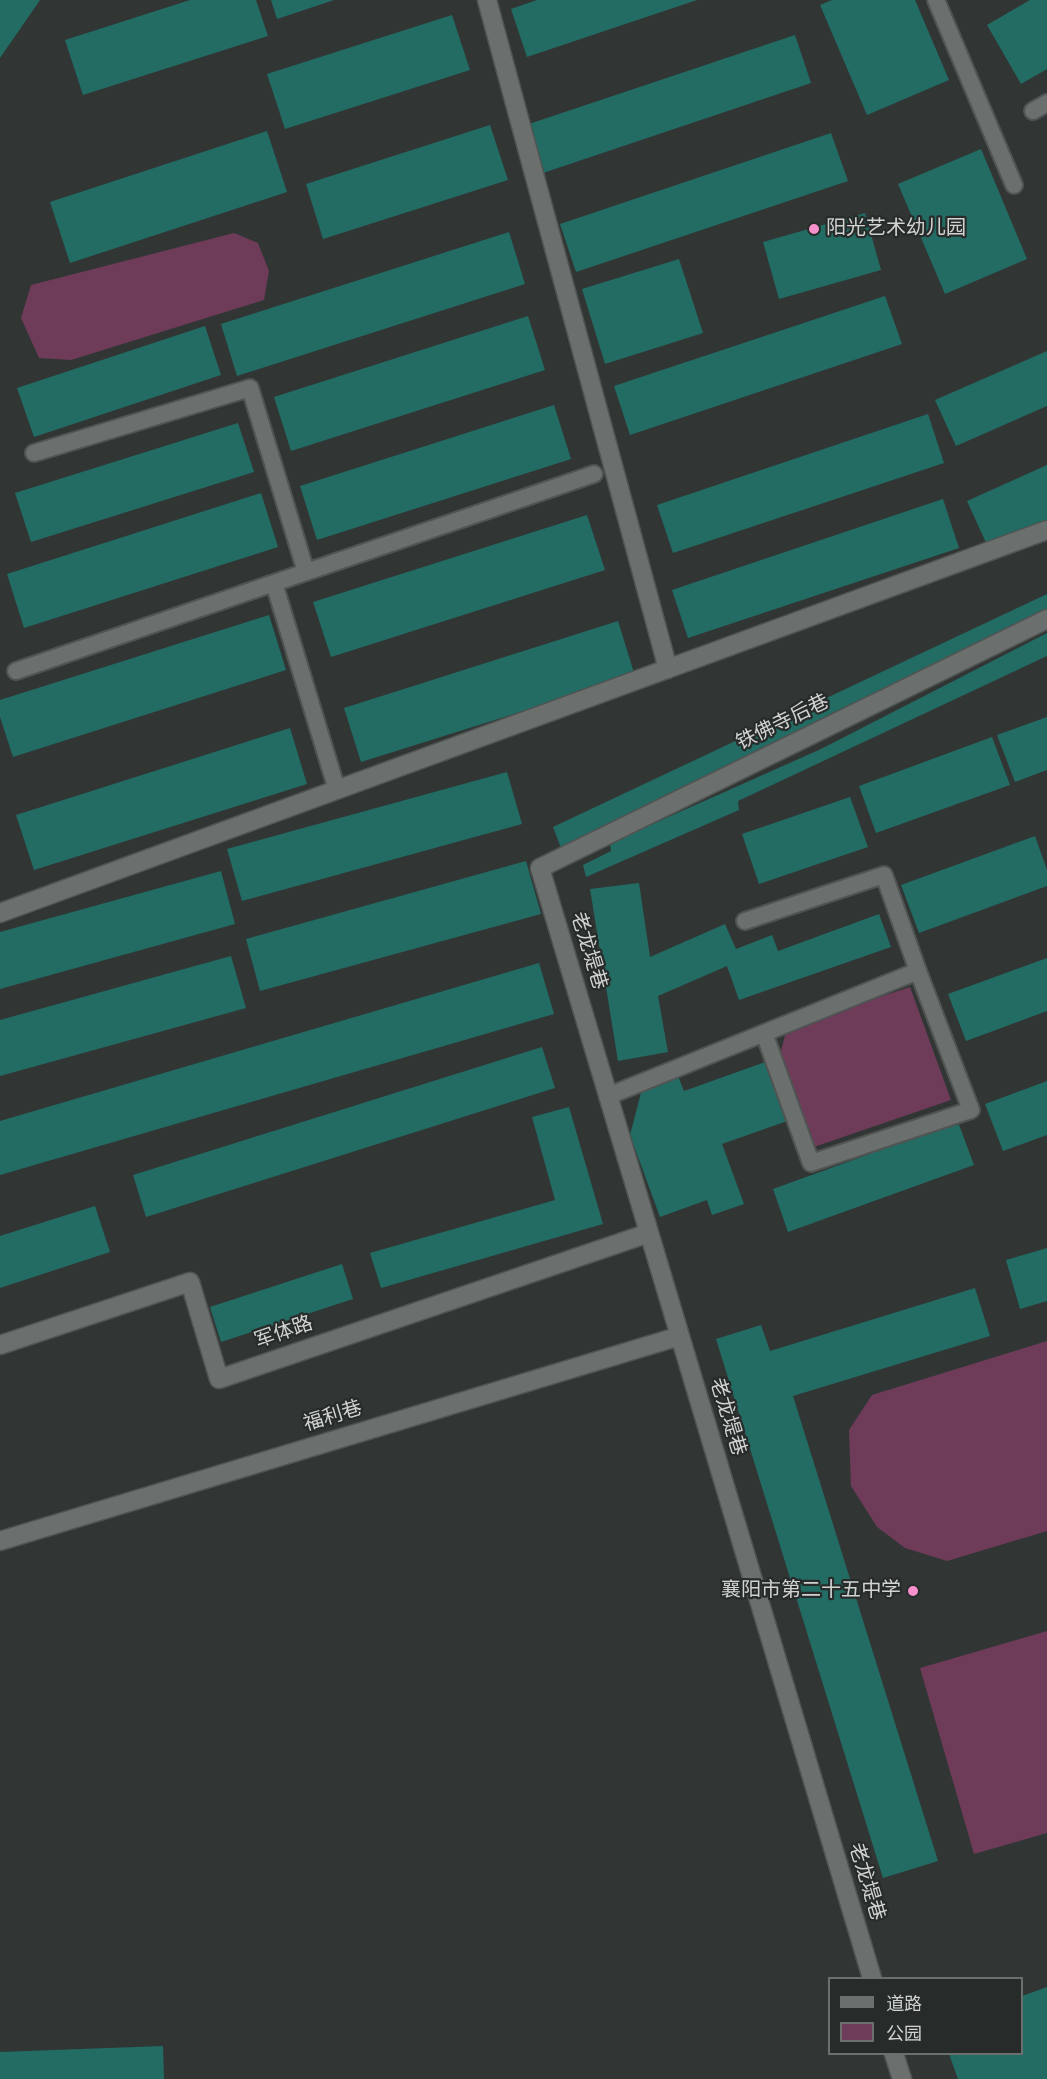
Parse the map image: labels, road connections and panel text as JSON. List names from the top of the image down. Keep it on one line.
{"streets":{"street":["铁佛寺后巷","老龙堤巷","军体路","福利巷"]},"crossings":[["铁佛寺后巷","老龙堤巷"],["老龙堤巷","军体路"],["老龙堤巷","福利巷"]],"places":["阳光艺术幼儿园","襄阳市第二十五中学"],"legend":["道路","公园"]}
